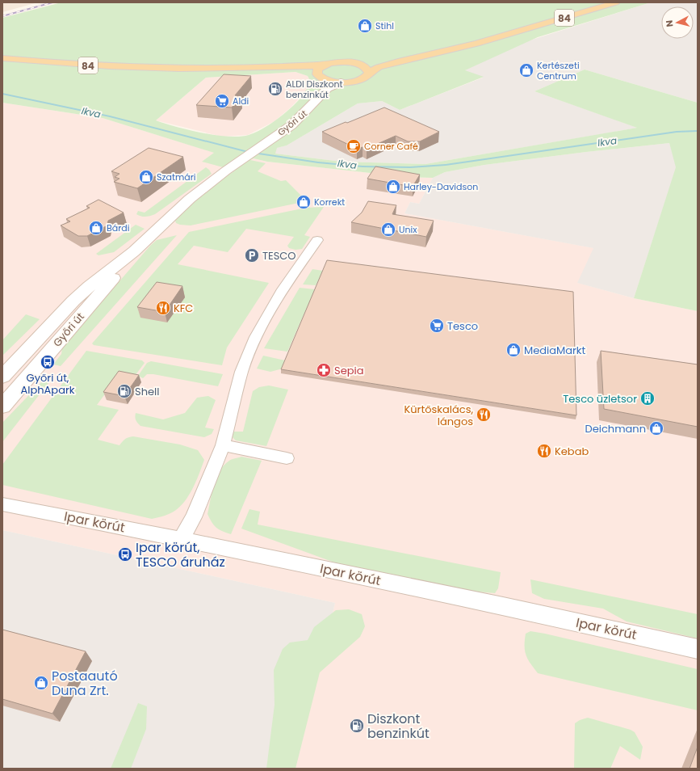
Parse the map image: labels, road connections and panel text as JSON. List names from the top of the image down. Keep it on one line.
{"streets":{"main road":["84","Győri út"],"street":["Ipar körút"]},"crossings":[["84","Győri út"]],"water":["Ikva"],"places":{"shop":["Stihl","Kertészeti Centrum","Szatmári","Harley-Davidson","Korrekt","Bárdi","Unix","MediaMarkt","Deichmann","Postaautó Duna Zrt."],"fuel station":["ALDI Diszkont benzinkút","Shell","Diszkont benzinkút"],"supermarket":["Aldi","Tesco"],"cafe":["Corner Café"],"parking":["TESCO"],"restaurant":["KFC","Kürtőskalács, lángos","Kebab"],"bus stop":["Győri út, AlphApark","Ipar körút, TESCO áruház"],"pharmacy":["Sepia"],"building":["Tesco üzletsor"]},"north":"left"}
